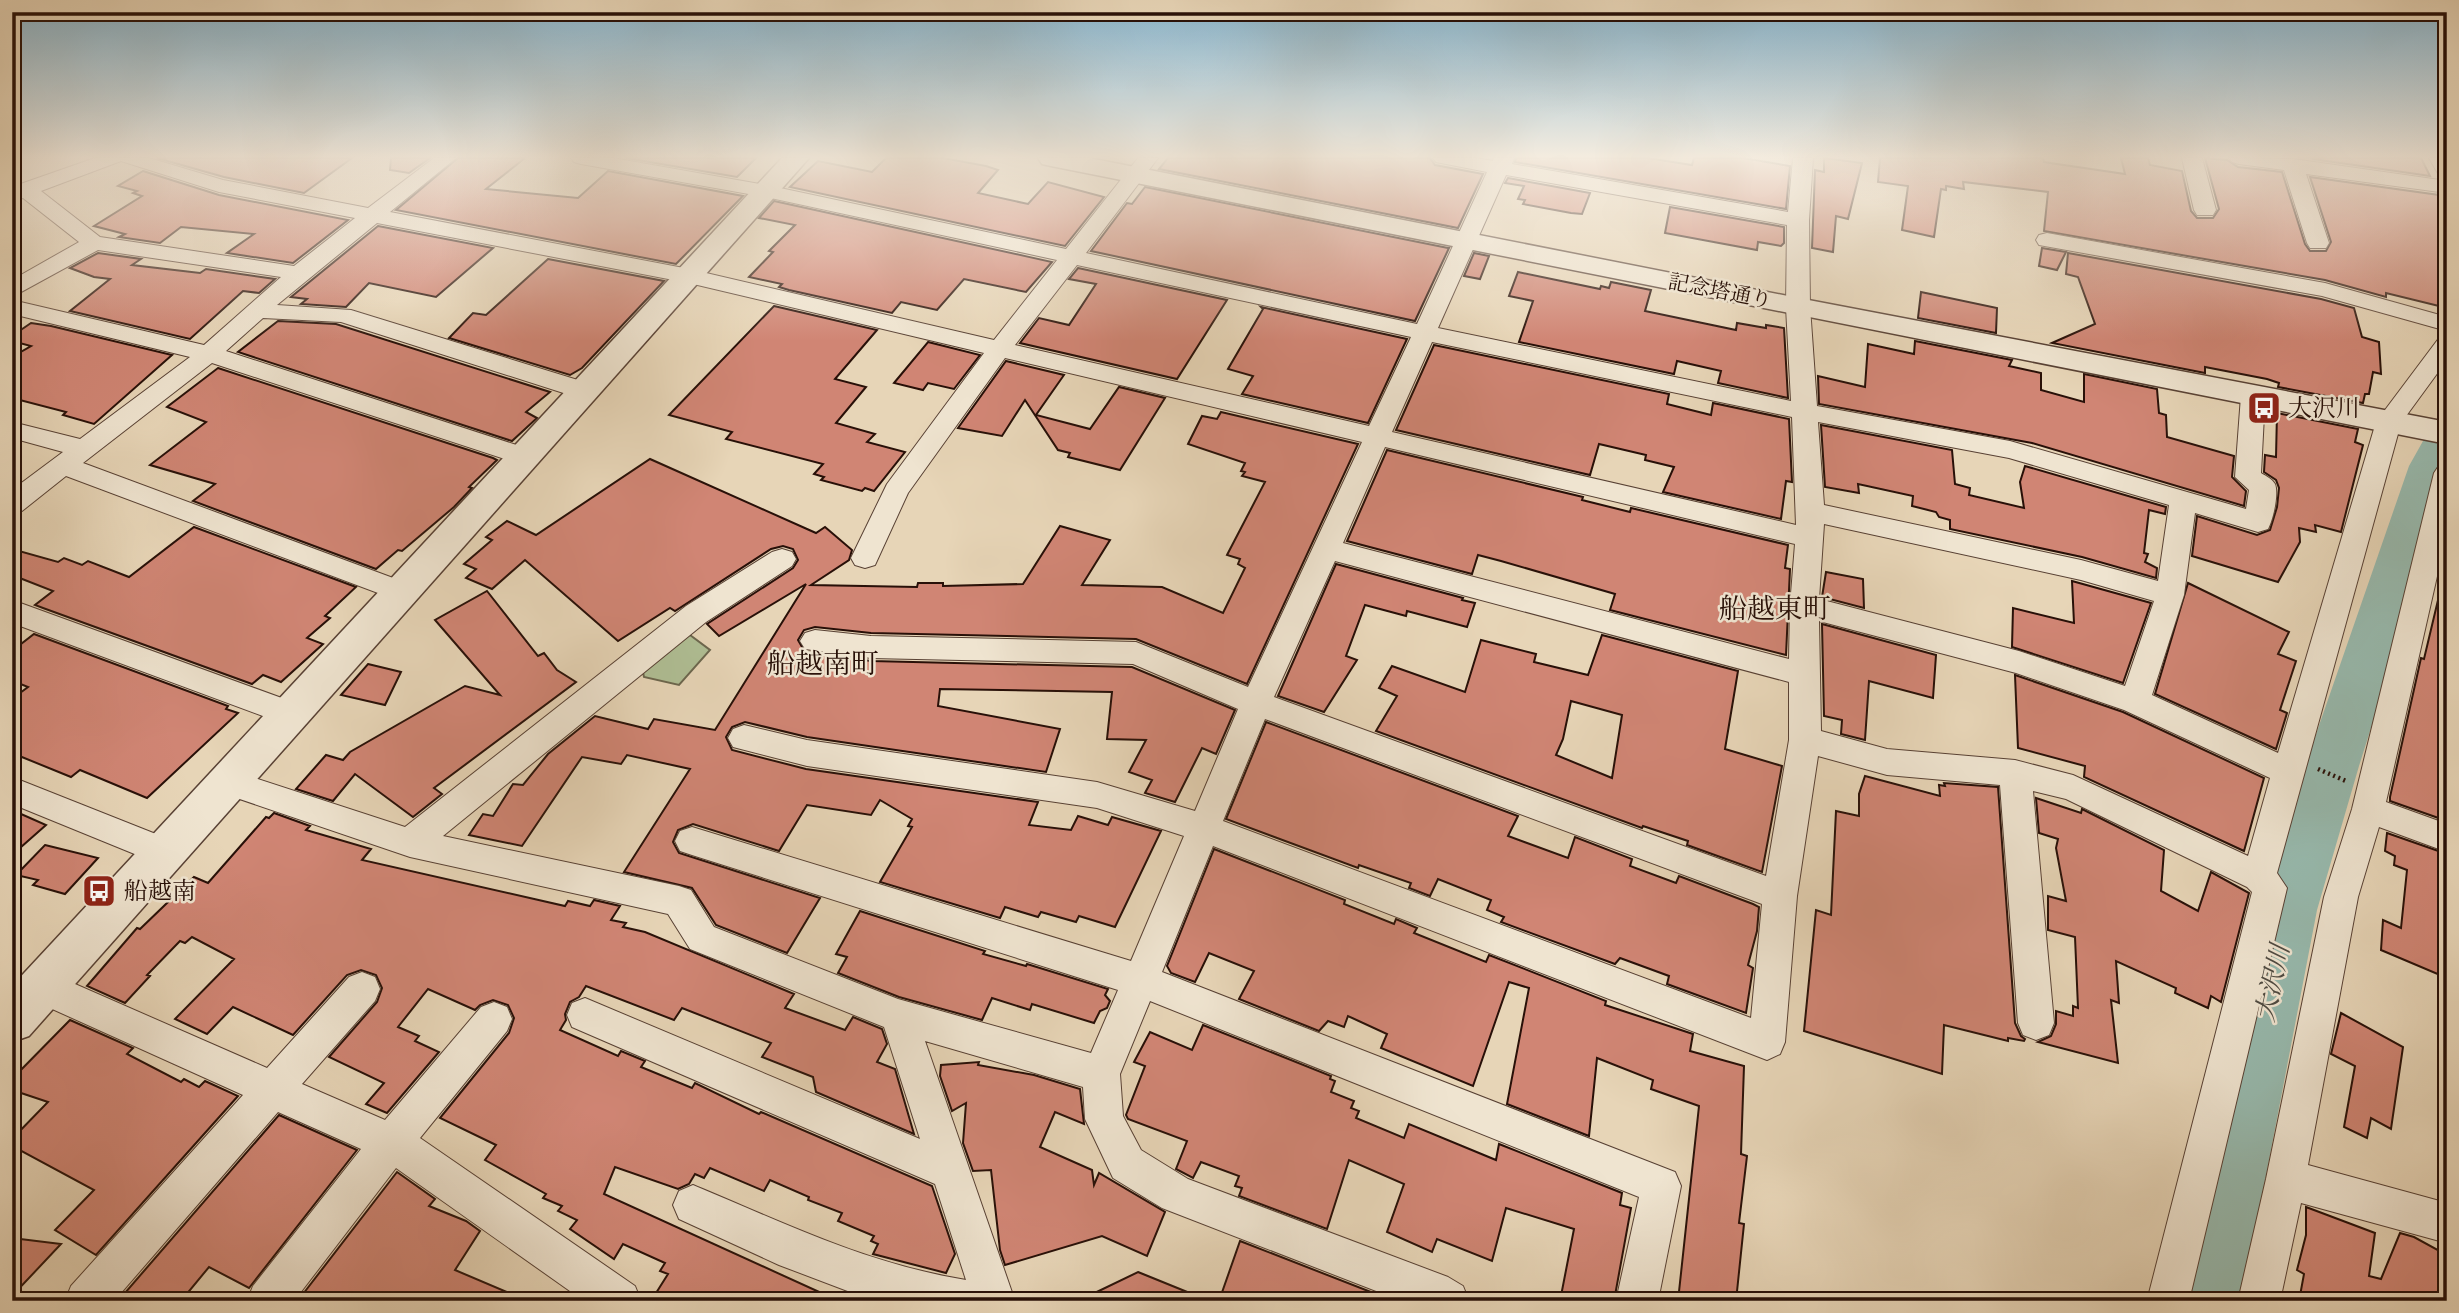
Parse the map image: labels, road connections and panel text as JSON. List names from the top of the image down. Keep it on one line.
{"streets":{"street":["記念塔通り"]},"districts":["船越東町","船越南町"],"water":["大沢川"],"places":{"bus stop":["大沢川","船越南"]}}
